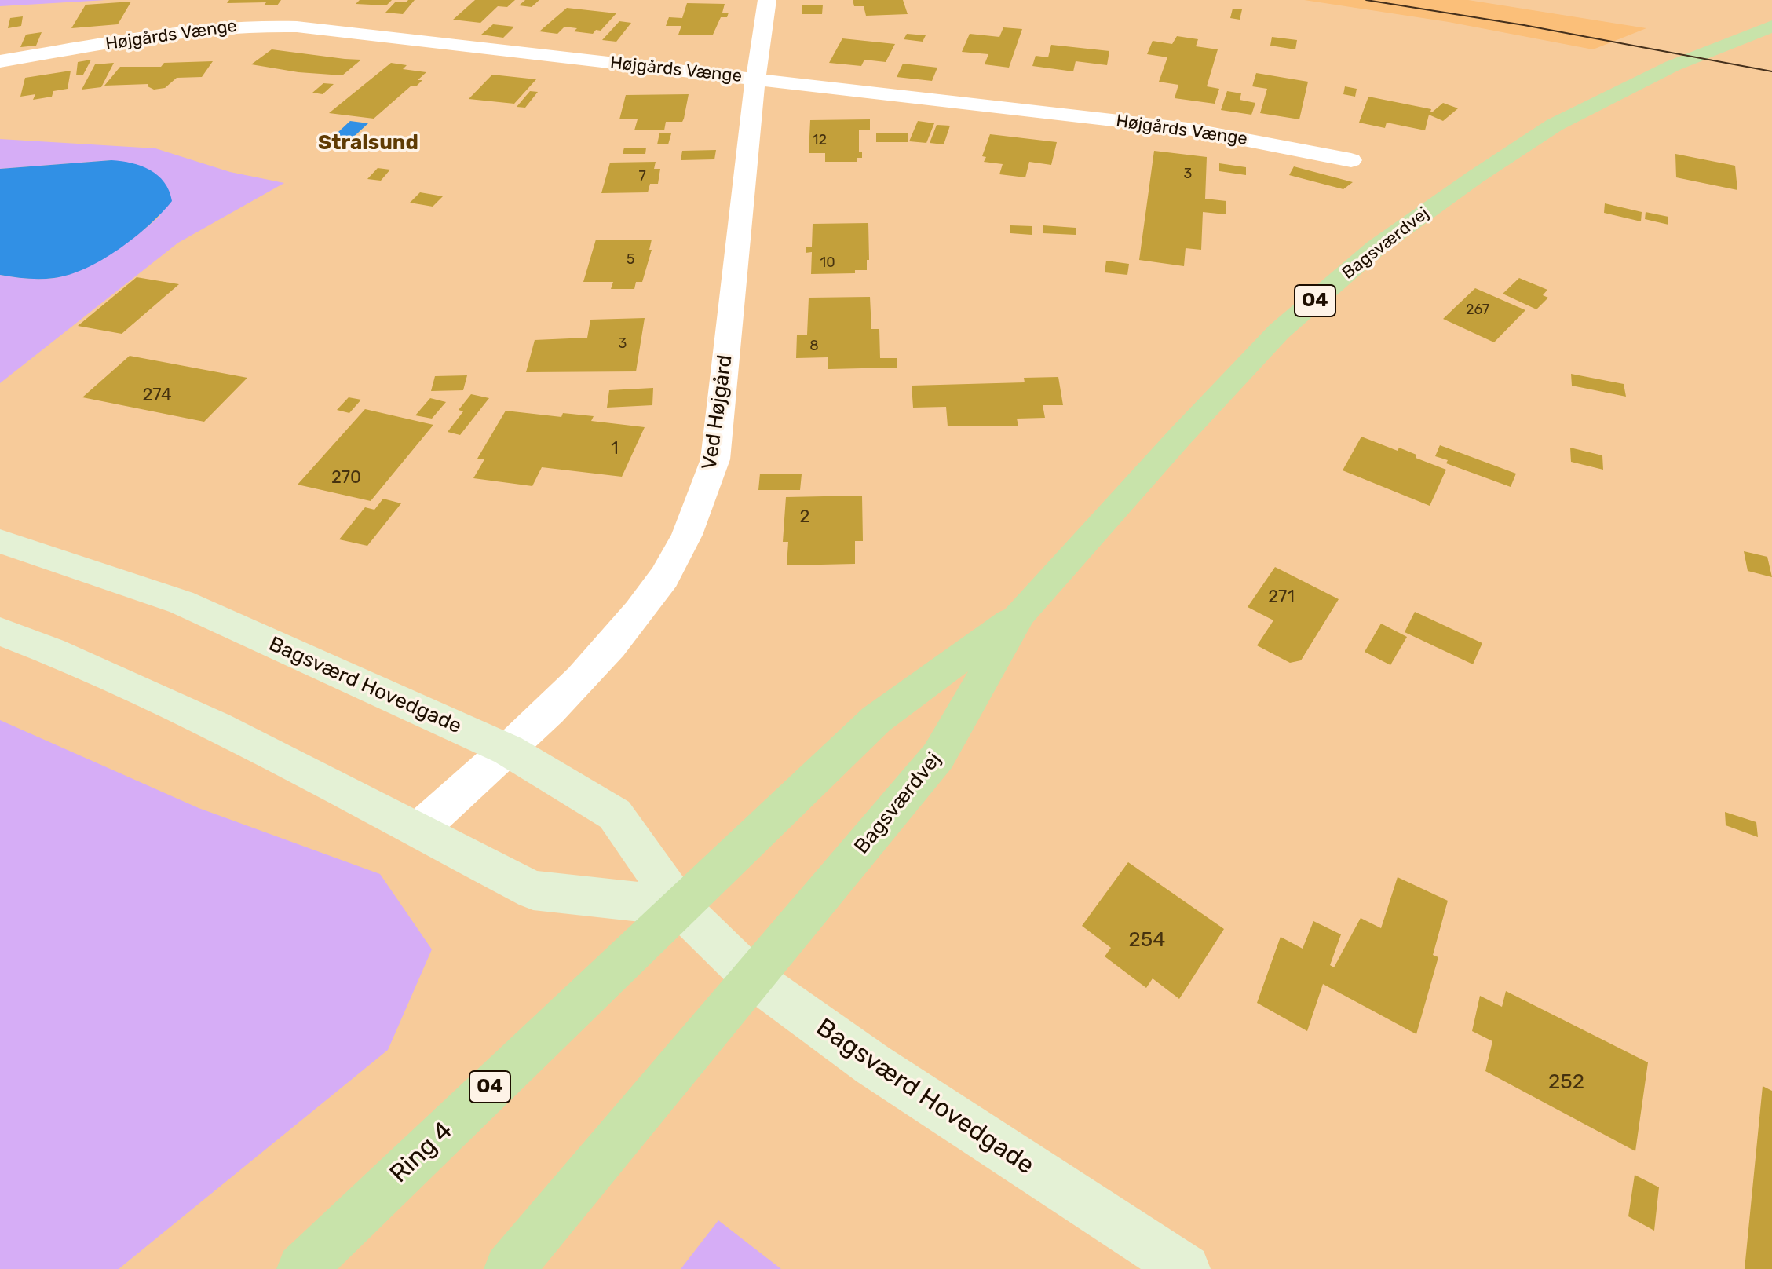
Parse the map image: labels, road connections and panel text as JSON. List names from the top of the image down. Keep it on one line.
{"streets":{"main road":["Bagsværdvej","O4","Ring 4"],"street":["Højgårds Vænge","Ved Højgård","Bagsværd Hovedgade"]},"crossings":[["Højgårds Vænge","Ved Højgård"],["Bagsværdvej","O4"],["Bagsværdvej","Bagsværd Hovedgade"],["Bagsværdvej","Ring 4"],["O4","Bagsværd Hovedgade"],["Ved Højgård","Bagsværd Hovedgade"],["Bagsværd Hovedgade","Ring 4"]],"districts":["Stralsund"],"house_numbers":["12","3","7","5","10","267","3","8","274","1","270","2","271","254","252"]}
